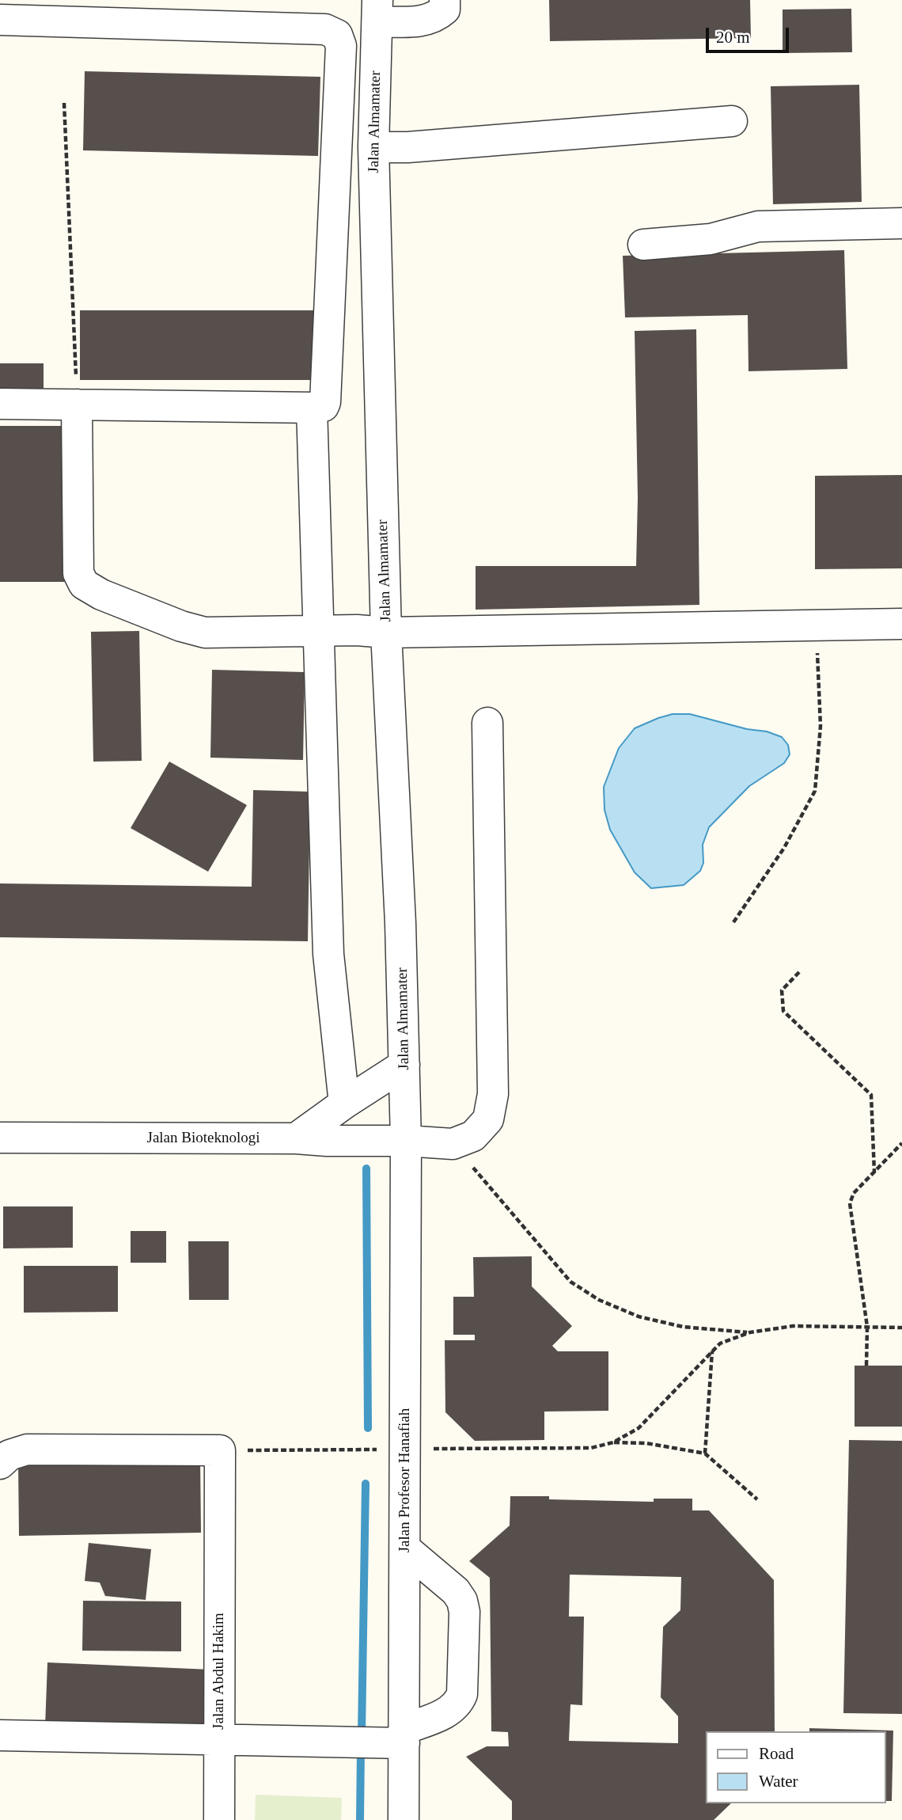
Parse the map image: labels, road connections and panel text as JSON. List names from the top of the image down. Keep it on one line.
{"streets":{"lane":["Jalan Almamater","Jalan Bioteknologi","Jalan Profesor Hanafiah","Jalan Abdul Hakim"]},"crossings":[["Jalan Almamater","Jalan Bioteknologi"],["Jalan Almamater","Jalan Profesor Hanafiah"],["Jalan Bioteknologi","Jalan Profesor Hanafiah"],["Jalan Profesor Hanafiah","Jalan Abdul Hakim"]],"legend":["Road","Water"],"scale_bar":"20 m"}
